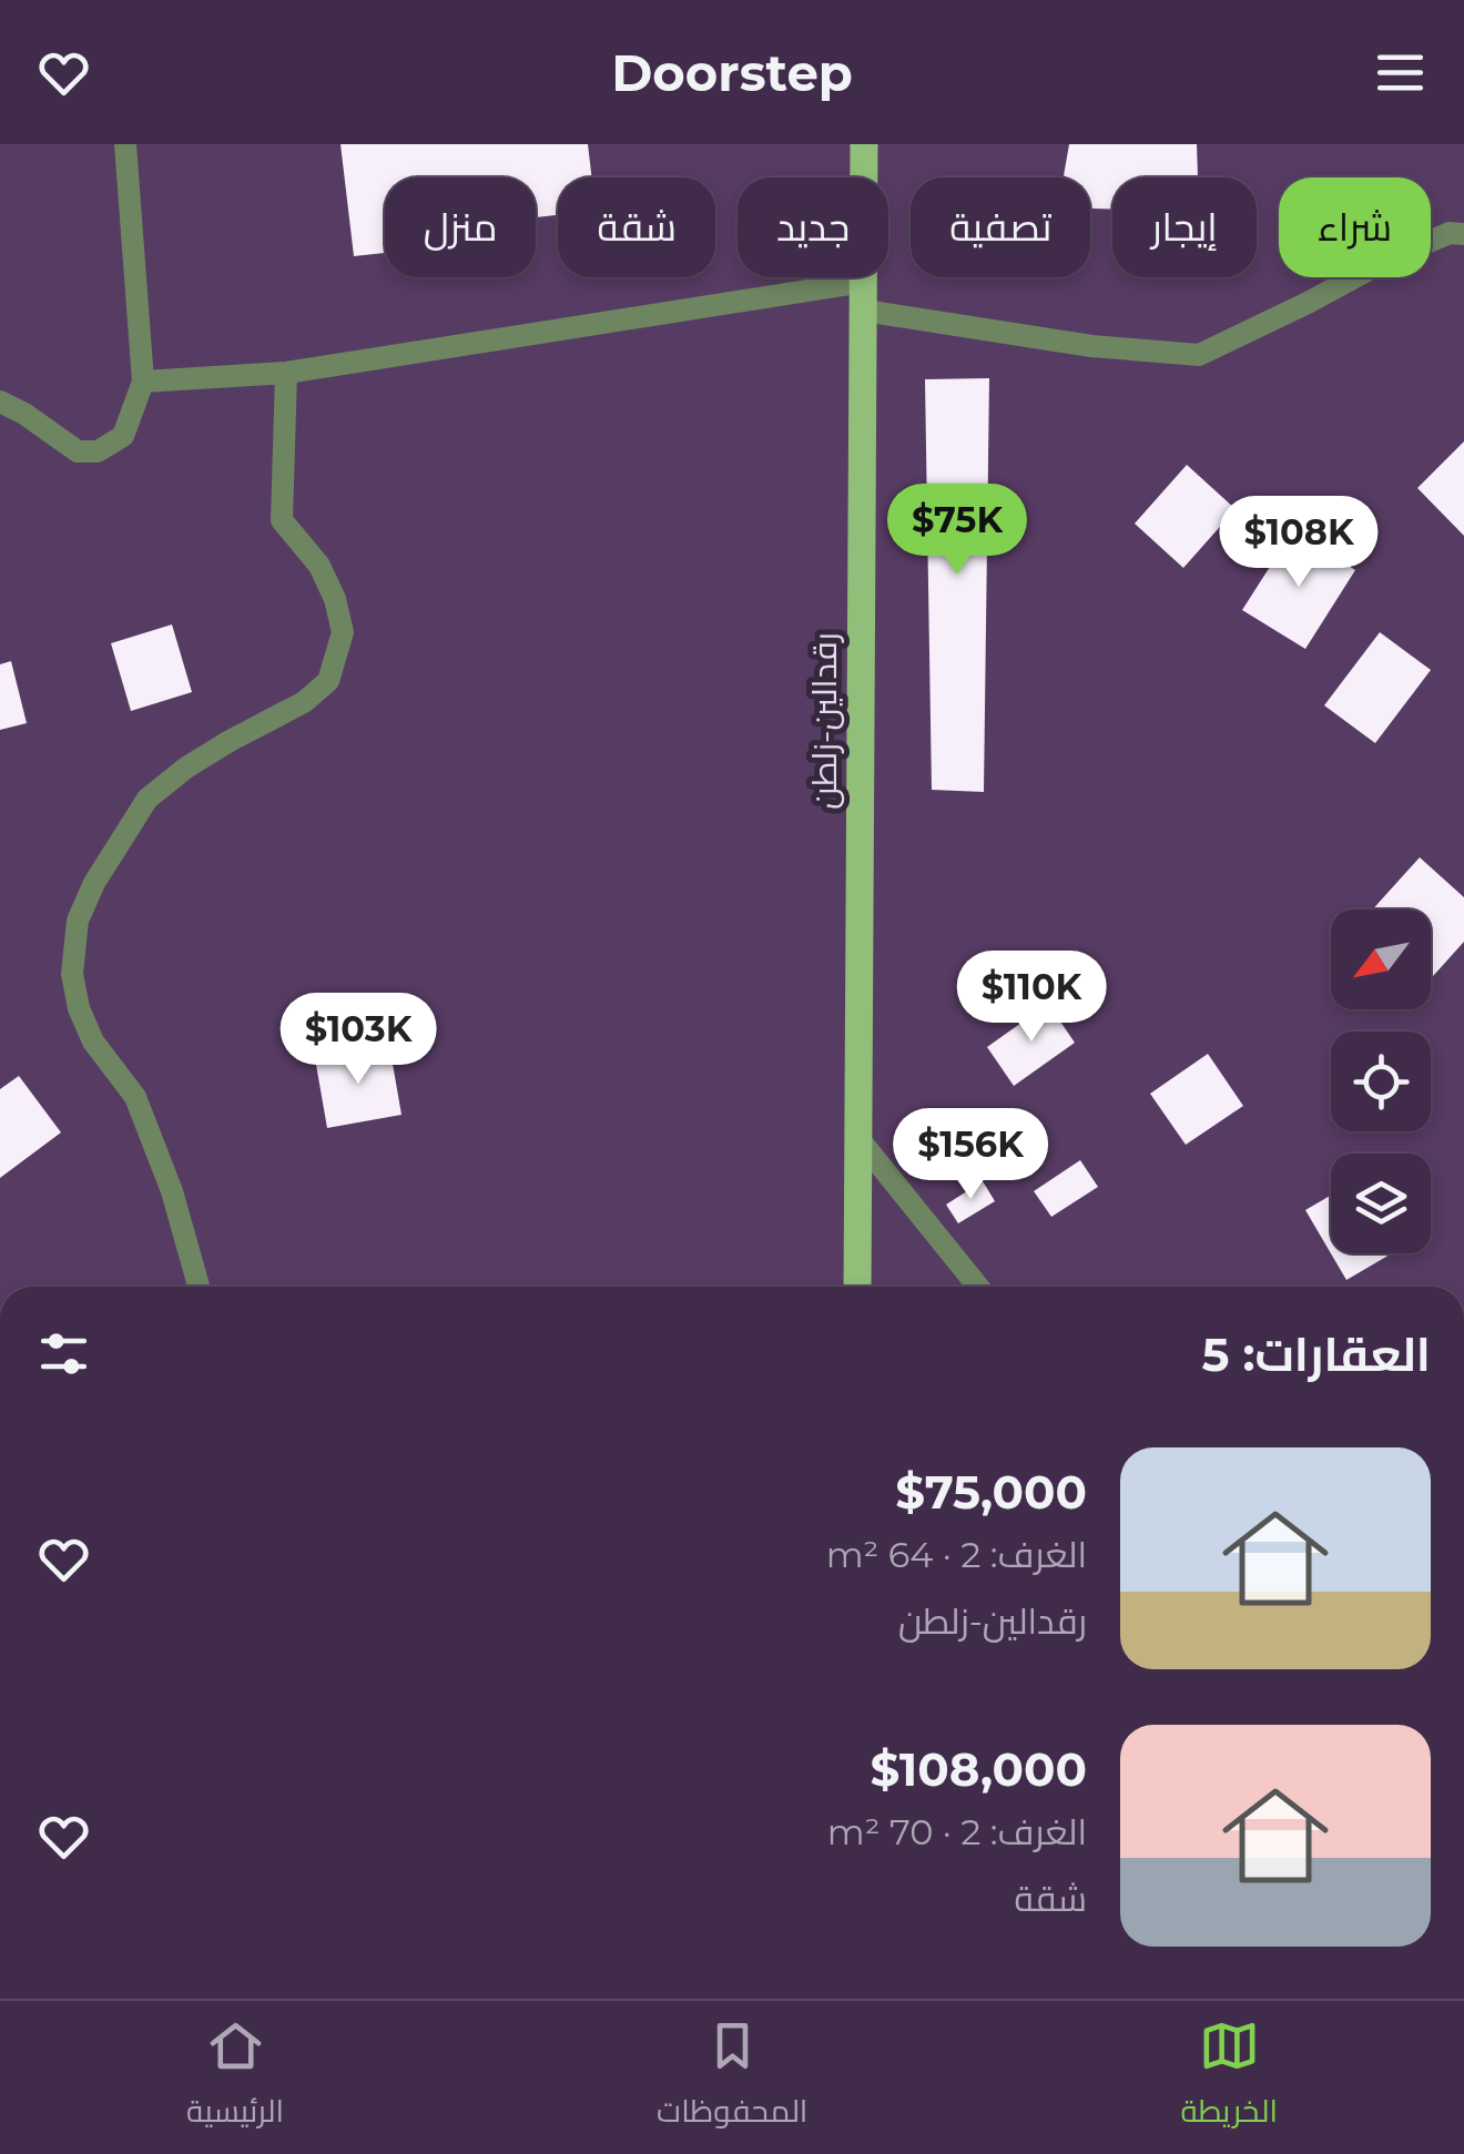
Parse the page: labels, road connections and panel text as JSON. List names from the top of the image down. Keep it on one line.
{"streets":{"main road":["رقدالين-زلطن"]},"north":"bottom left","page":{"header":"Doorstep","chip":["شراء","إيجار","تصفية","جديد","شقة","منزل"],"price":["$75K","$108K","$110K","$103K","$156K"],"heading":"العقارات: 5","list":[{"name":"$75,000","note":"الغرف: 2 · 64 m² · رقدالين-زلطن"},{"name":"$108,000","note":"الغرف: 2 · 70 m² · شقة"}],"tabs":["الخريطة","المحفوظات","الرئيسية"]}}
